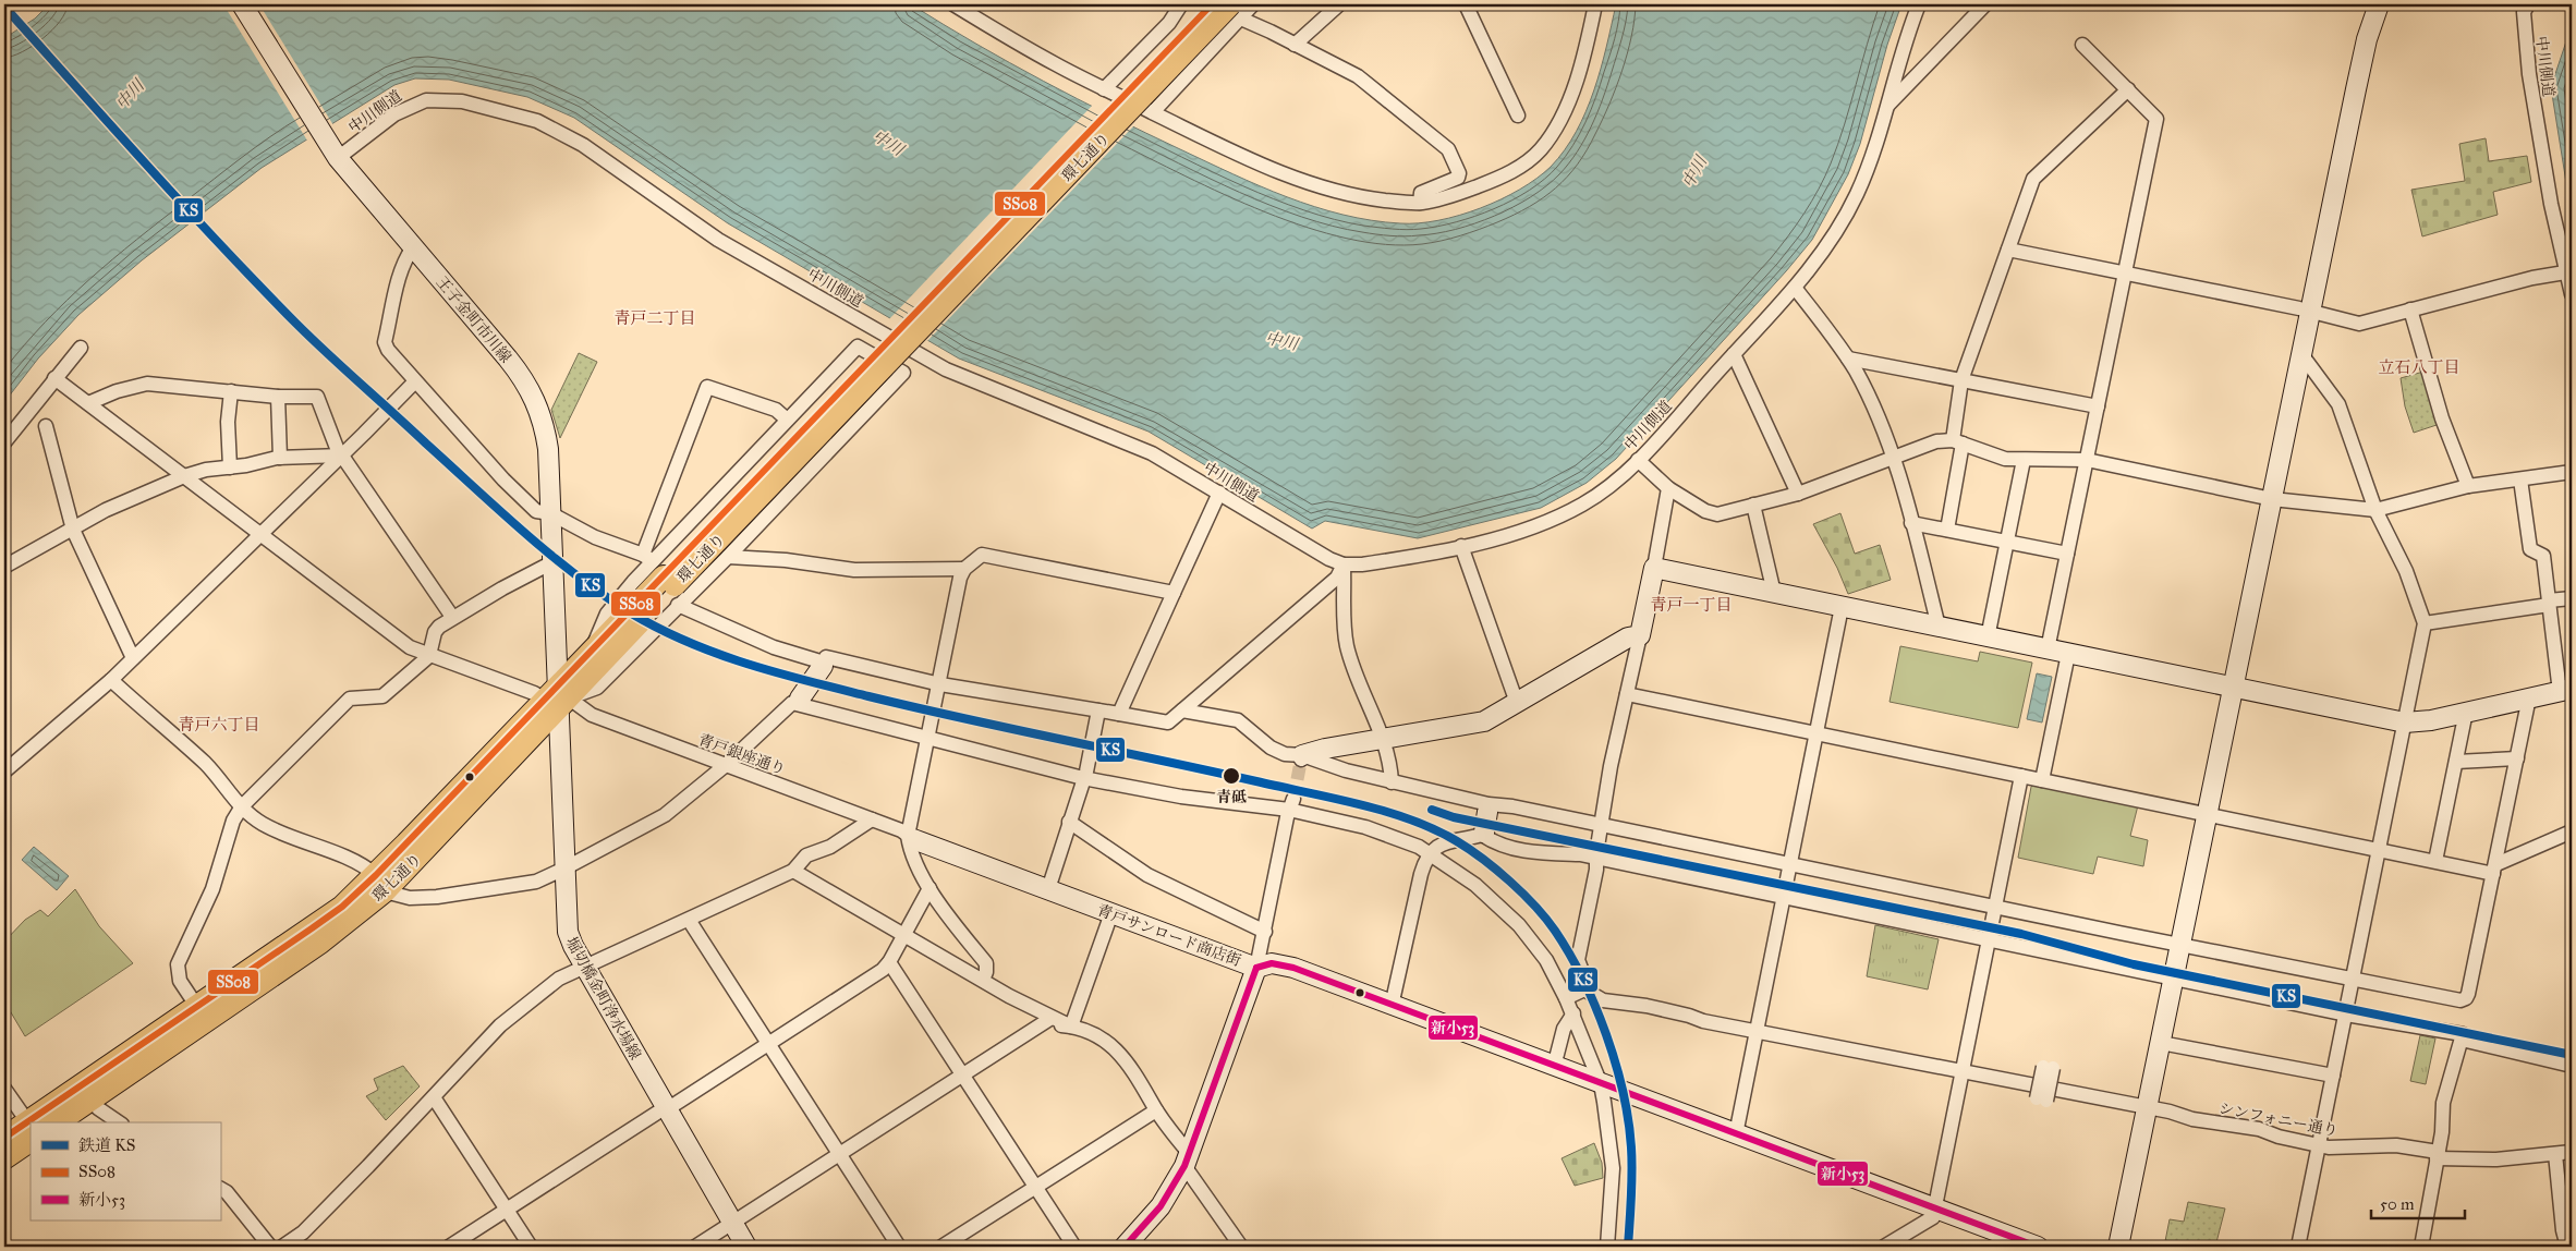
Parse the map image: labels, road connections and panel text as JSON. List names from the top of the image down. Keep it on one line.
{"streets":{"main road":["環七通り"],"street":["中川側道","王子金町市川線","青戸銀座通り","青戸サンロード商店街","堀切橋金町浄水場線","シンフォニー通り"]},"crossings":[["中川側道","王子金町市川線"],["環七通り","王子金町市川線"],["環七通り","青戸銀座通り"],["環七通り","堀切橋金町浄水場線"],["王子金町市川線","青戸銀座通り"],["王子金町市川線","堀切橋金町浄水場線"],["青戸銀座通り","青戸サンロード商店街"],["青戸銀座通り","堀切橋金町浄水場線"]],"districts":["青戸二丁目","立石八丁目","青戸一丁目","青戸六丁目"],"water":["中川"],"places":["青砥"],"lines":["transit line SS08","rail line KS","transit line 新小53"],"legend":["鉄道 KS","SS08","新小53"],"scale_bar":"50 m"}
